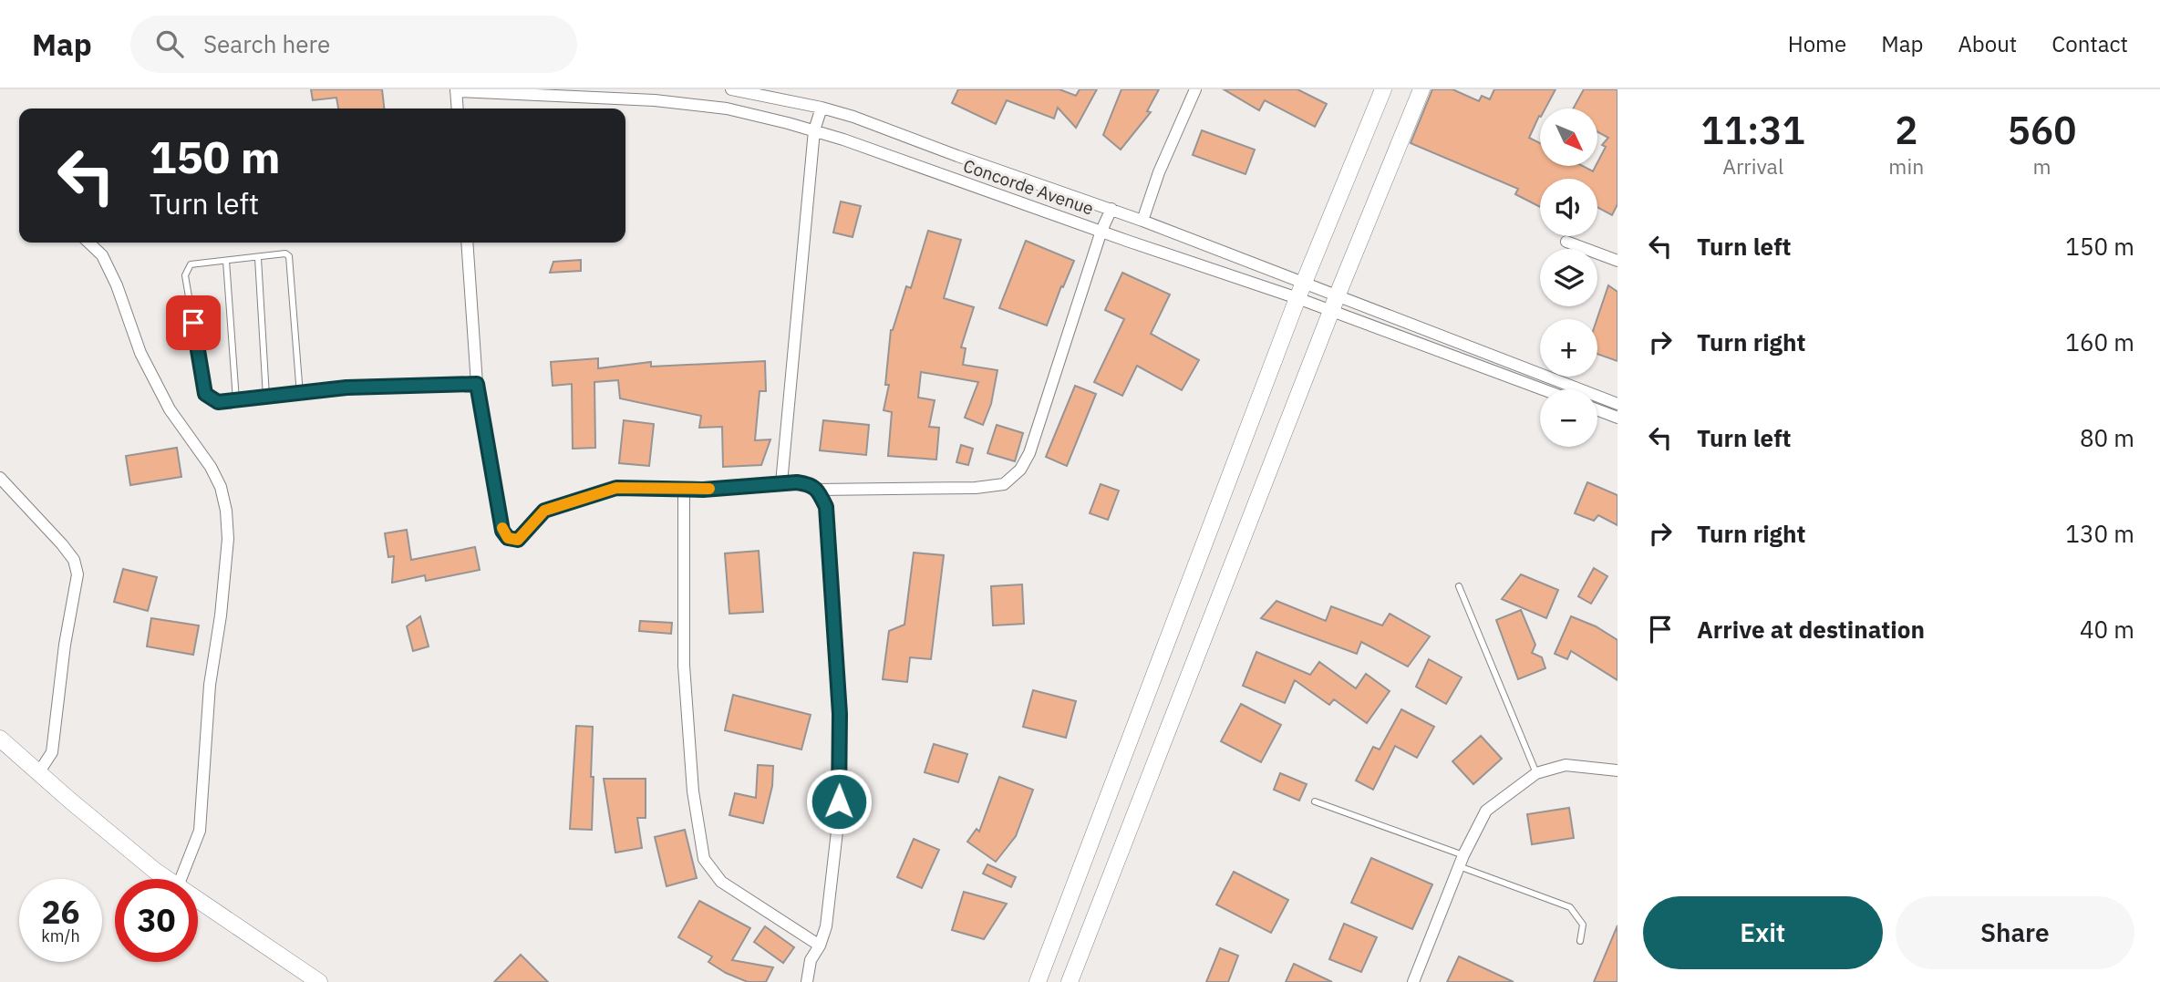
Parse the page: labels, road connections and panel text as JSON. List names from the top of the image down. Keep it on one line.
{"streets":{"street":["Concorde Avenue"]},"north":"bottom right","page":{"header":"Map","search":"Search here","nav":["Home","Map","About","Contact"],"eta":["11:31","Arrival","2","min","560","m"],"map_buttons":["+","−"],"turn":["150 m","Turn left"],"list":[{"name":"Turn left","value":"150 m"},{"name":"Turn right","value":"160 m"},{"name":"Turn left","value":"80 m"},{"name":"Turn right","value":"130 m"},{"name":"Arrive at destination","value":"40 m"}],"speed":"26 km/h","limit":"30","buttons":["Exit","Share"]}}
